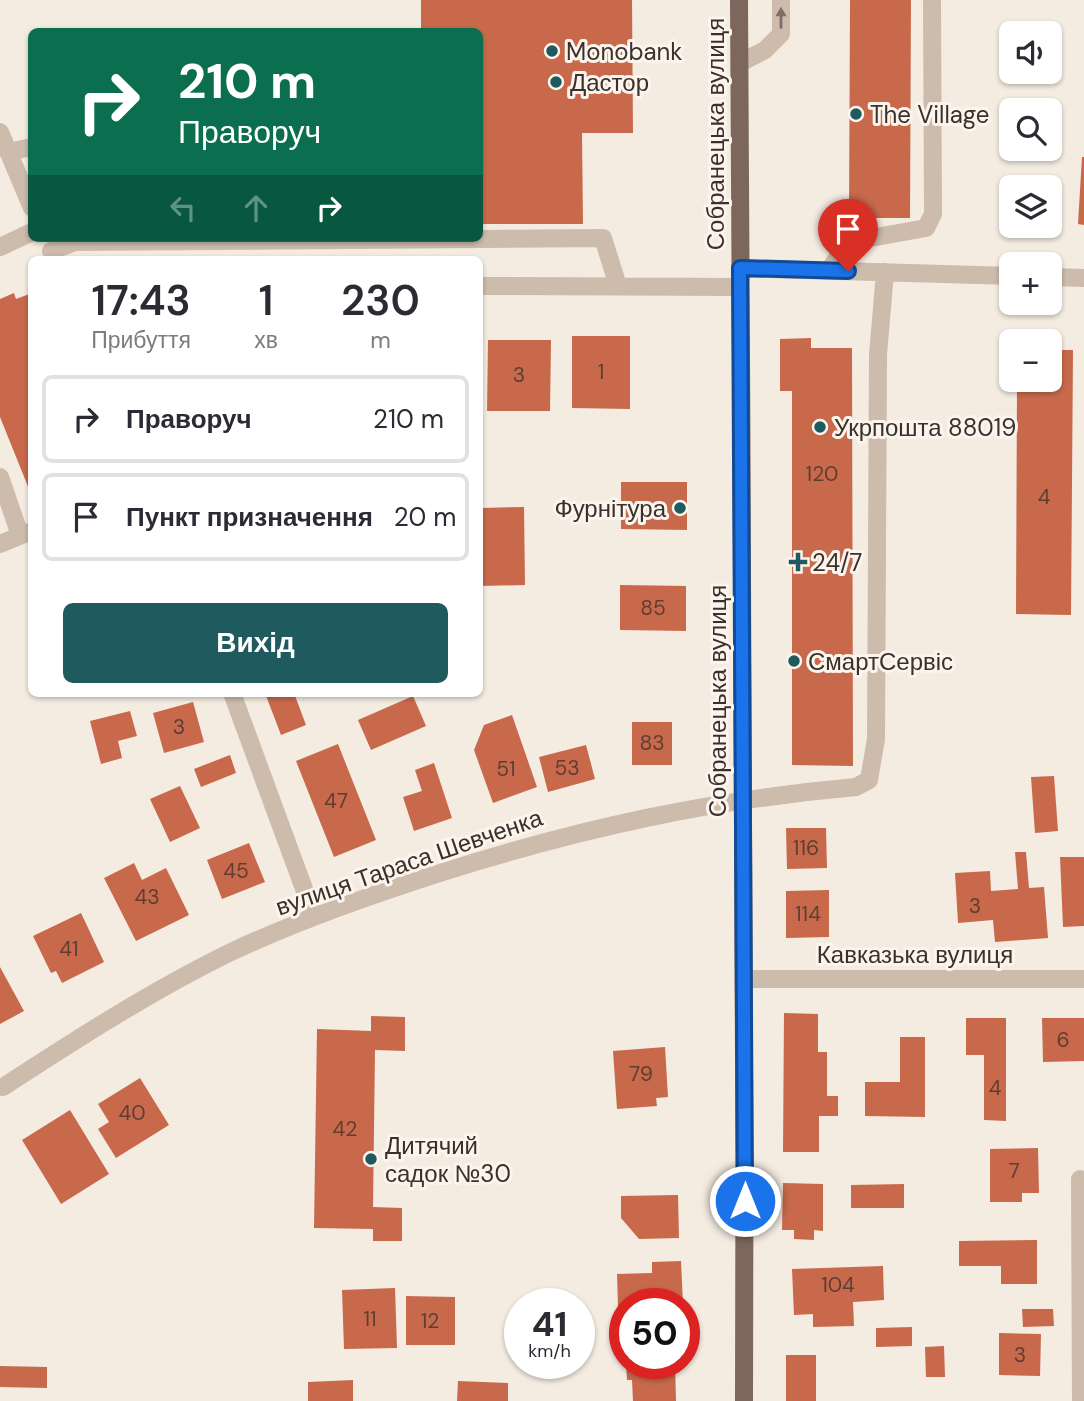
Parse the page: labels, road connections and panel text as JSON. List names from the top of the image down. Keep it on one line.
{"streets":{"main road":["Собранецька вулиця"],"street":["вулиця Тараса Шевченка","Кавказька вулиця"]},"crossings":[["Собранецька вулиця","вулиця Тараса Шевченка"],["Собранецька вулиця","Кавказька вулиця"]],"places":{"other":["Monobank","Дастор","The Village","Укрпошта 88019","Фурнітура","СмартСервіс","Дитячий садок №30"],"health":["24/7"]},"house_numbers":["1","3","120","4","85","3","83","53","51","47","116","45","43","3","114","41","6","79","4","40","42","7","104","11","12","3"],"page":{"map_buttons":["+","−"],"turn":["210 m","Праворуч"],"eta":["17:43","Прибуття","1","хв","230","m"],"list":[{"name":"Праворуч","value":"210 m"},{"name":"Пункт призначення","value":"20 m"}],"buttons":"Вихід","speed":"41 km/h","limit":"50"}}
